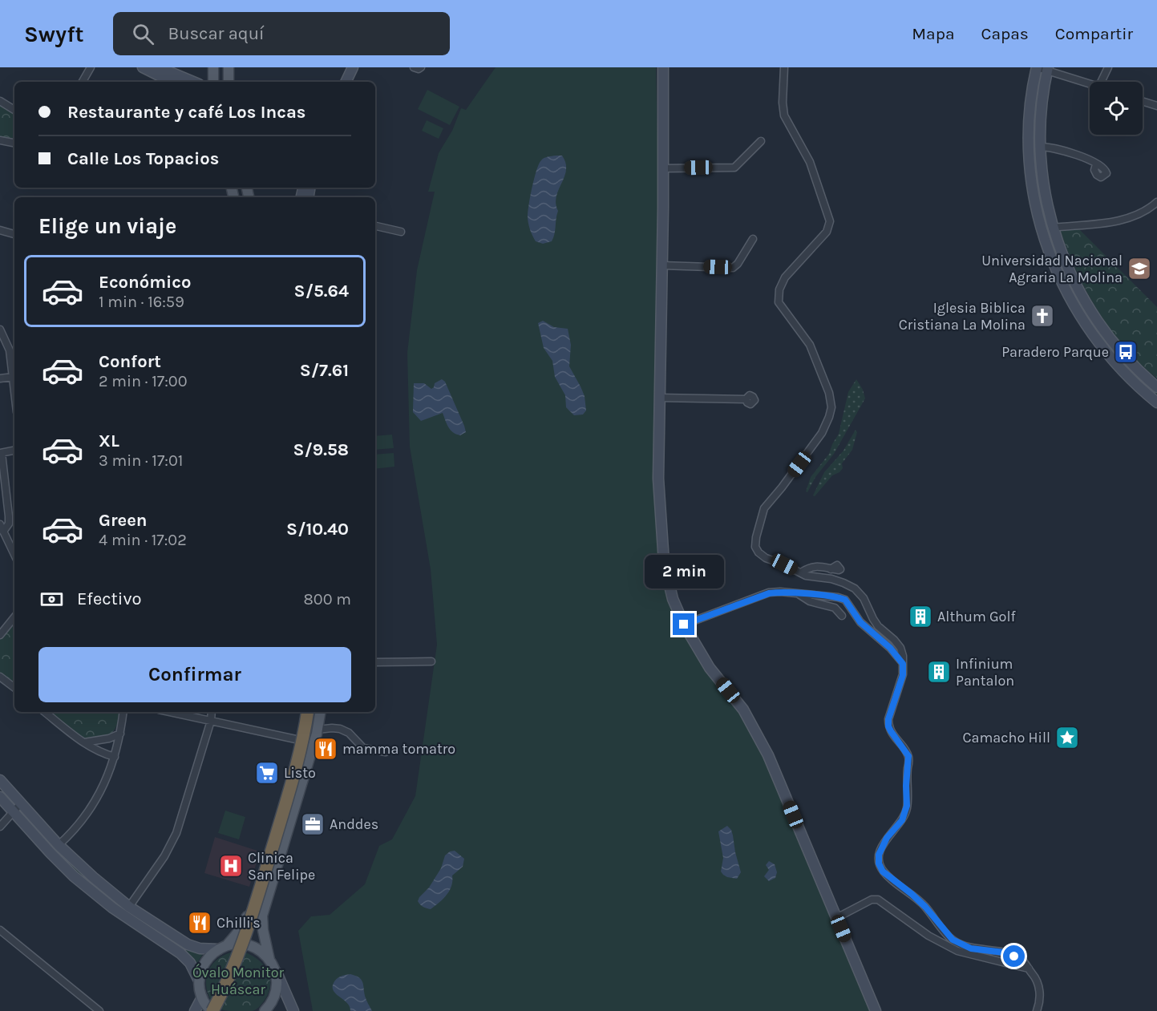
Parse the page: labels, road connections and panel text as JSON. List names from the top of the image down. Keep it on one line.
{"parks":["Óvalo Monitor Huáscar"],"places":{"school or university":["Universidad Nacional Agraria La Molina"],"church":["Iglesia Biblica Cristiana La Molina"],"bus stop":["Paradero Parque"],"building":["Althum Golf","Infinium Pantalon"],"place":["Camacho Hill"],"restaurant":["mamma tomatro","Chilli's"],"supermarket":["Listo"],"office":["Anddes"],"hospital":["Clinica San Felipe"]},"page":{"header":"Swyft","search":"Buscar aquí","nav":["Mapa","Capas","Compartir"],"banner":["Restaurante y café Los Incas","Calle Los Topacios"],"heading":"Elige un viaje","list":[{"name":"Económico","note":"1 min · 16:59","value":"S/5.64"},{"name":"Confort","note":"2 min · 17:00","value":"S/7.61"},{"name":"XL","note":"3 min · 17:01","value":"S/9.58"},{"name":"Green","note":"4 min · 17:02","value":"S/10.40"}],"bubble":"2 min","pay":["Efectivo","800 m"],"buttons":"Confirmar"}}
